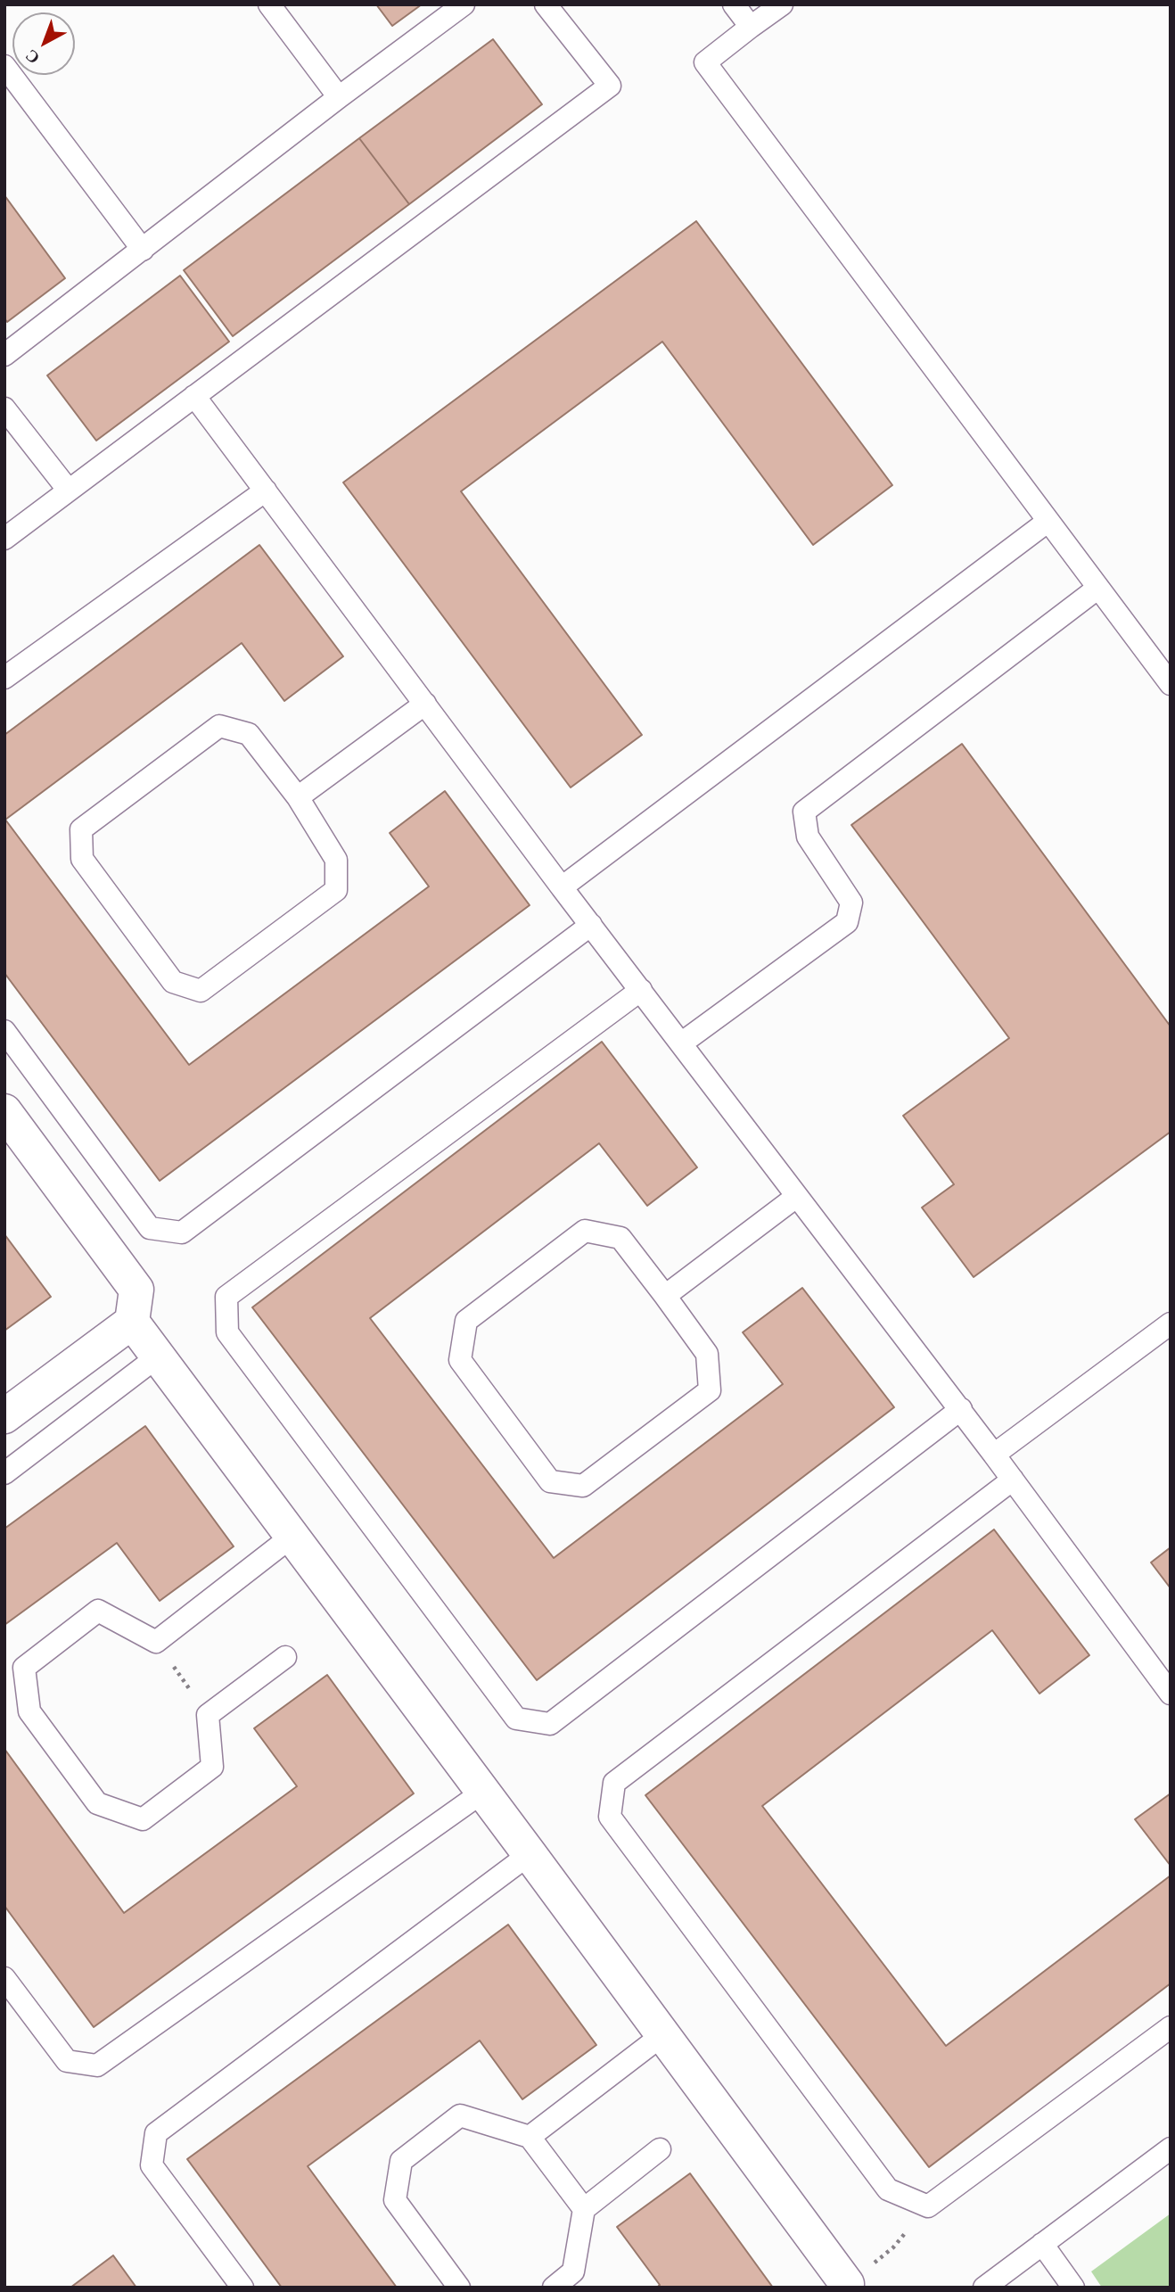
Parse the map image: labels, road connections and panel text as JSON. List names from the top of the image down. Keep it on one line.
{"north":"bottom left"}
